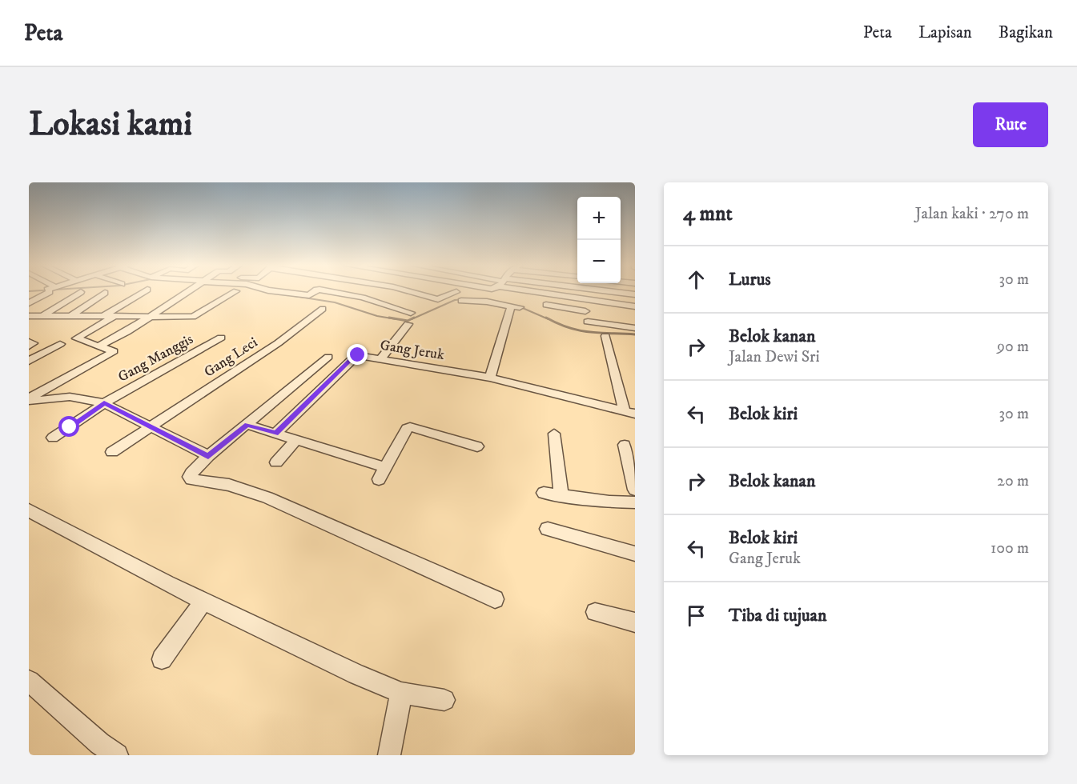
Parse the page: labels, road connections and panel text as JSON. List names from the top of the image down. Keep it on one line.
{"streets":{"street":["Gang Jeruk","Gang Leci","Gang Manggis"]},"page":{"header":"Peta","nav":["Peta","Lapisan","Bagikan"],"buttons":"Rute","title":"Lokasi kami","heading":["4 mnt","Jalan kaki · 270 m"],"map_buttons":["+","−"],"list":[["Lurus","30 m"],["Belok kanan","Jalan Dewi Sri","90 m"],["Belok kiri","30 m"],["Belok kanan","20 m"],["Belok kiri","Gang Jeruk","100 m"],"Tiba di tujuan"]}}
